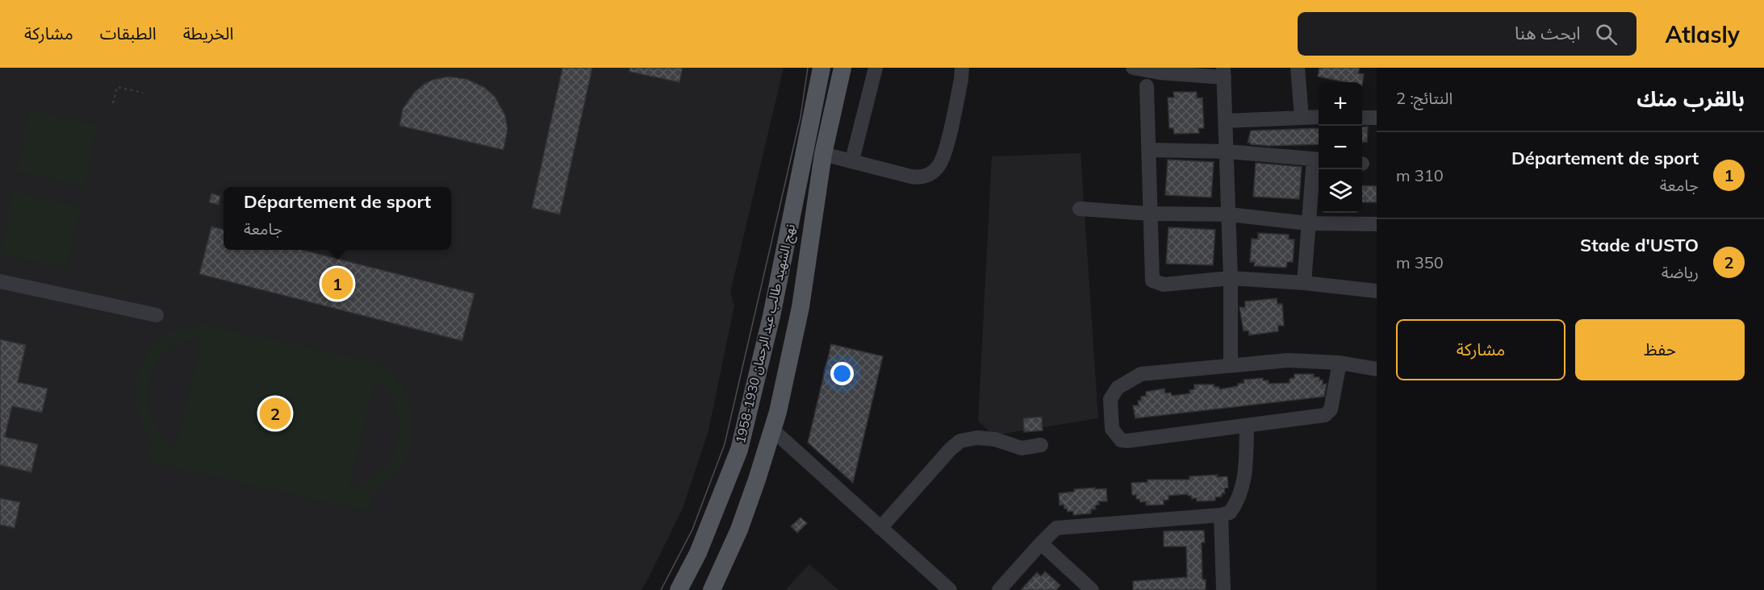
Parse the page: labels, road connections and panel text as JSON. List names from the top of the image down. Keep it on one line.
{"streets":{"main road":["نهج الشهيد طالب عبد الرحمان 1930-1958"]},"page":{"header":"Atlasly","search":"ابحث هنا","nav":["الخريطة","الطبقات","مشاركة"],"heading":["بالقرب منك","النتائج: 2"],"map_buttons":["+","−"],"list":[{"mark":"1","name":"Département de sport","note":"جامعة","value":"310 m"},{"mark":"2","name":"Stade d'USTO","note":"رياضة","value":"350 m"}],"popup":["Département de sport","جامعة"],"pins":["1","2"],"buttons":["حفظ","مشاركة"]}}
